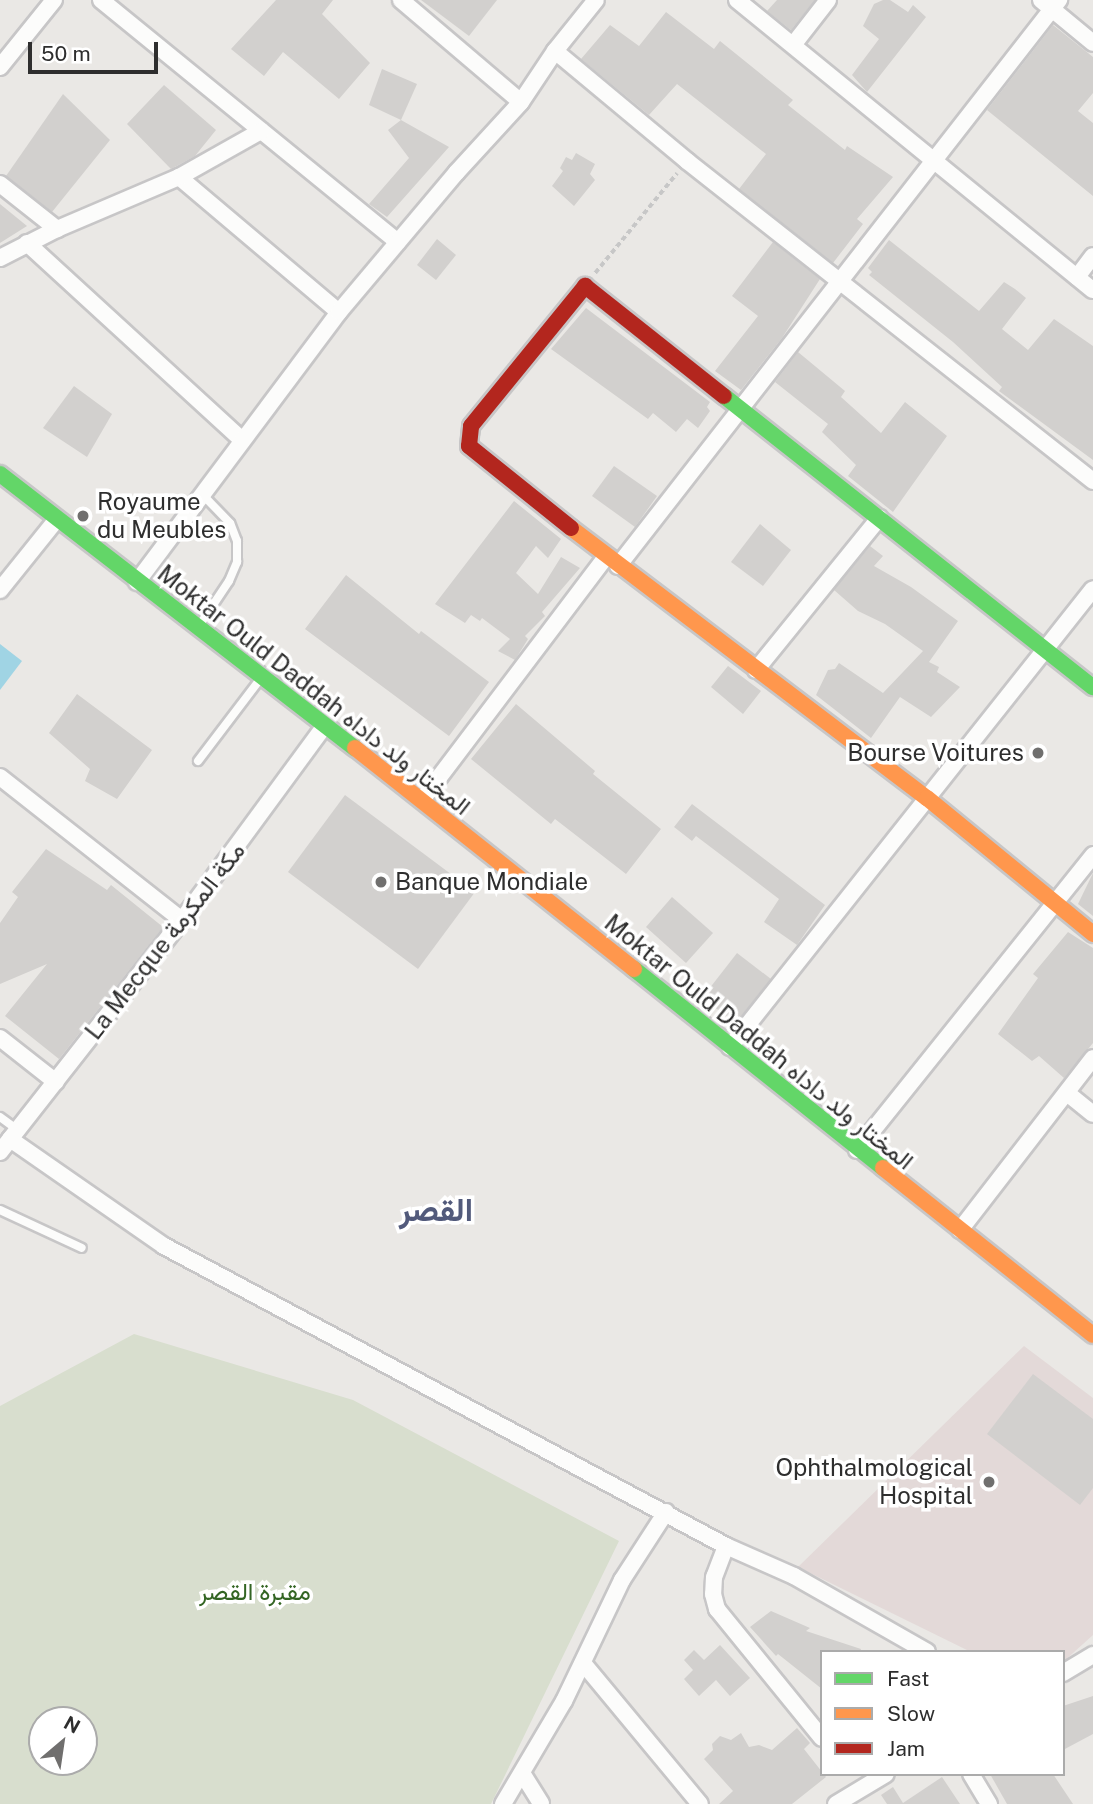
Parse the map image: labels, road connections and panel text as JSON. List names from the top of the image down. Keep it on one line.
{"streets":{"street":["Moktar Ould Daddah المختار ولد داداه","La Mecque مكة المكرمة"]},"crossings":[["Moktar Ould Daddah المختار ولد داداه","La Mecque مكة المكرمة"]],"districts":["القصر"],"parks":["مقبرة القصر"],"places":["Royaume du Meubles","Bourse Voitures","Banque Mondiale","Ophthalmological Hospital"],"legend":["Fast","Slow","Jam"],"scale_bar":"50 m","north":"top right"}
